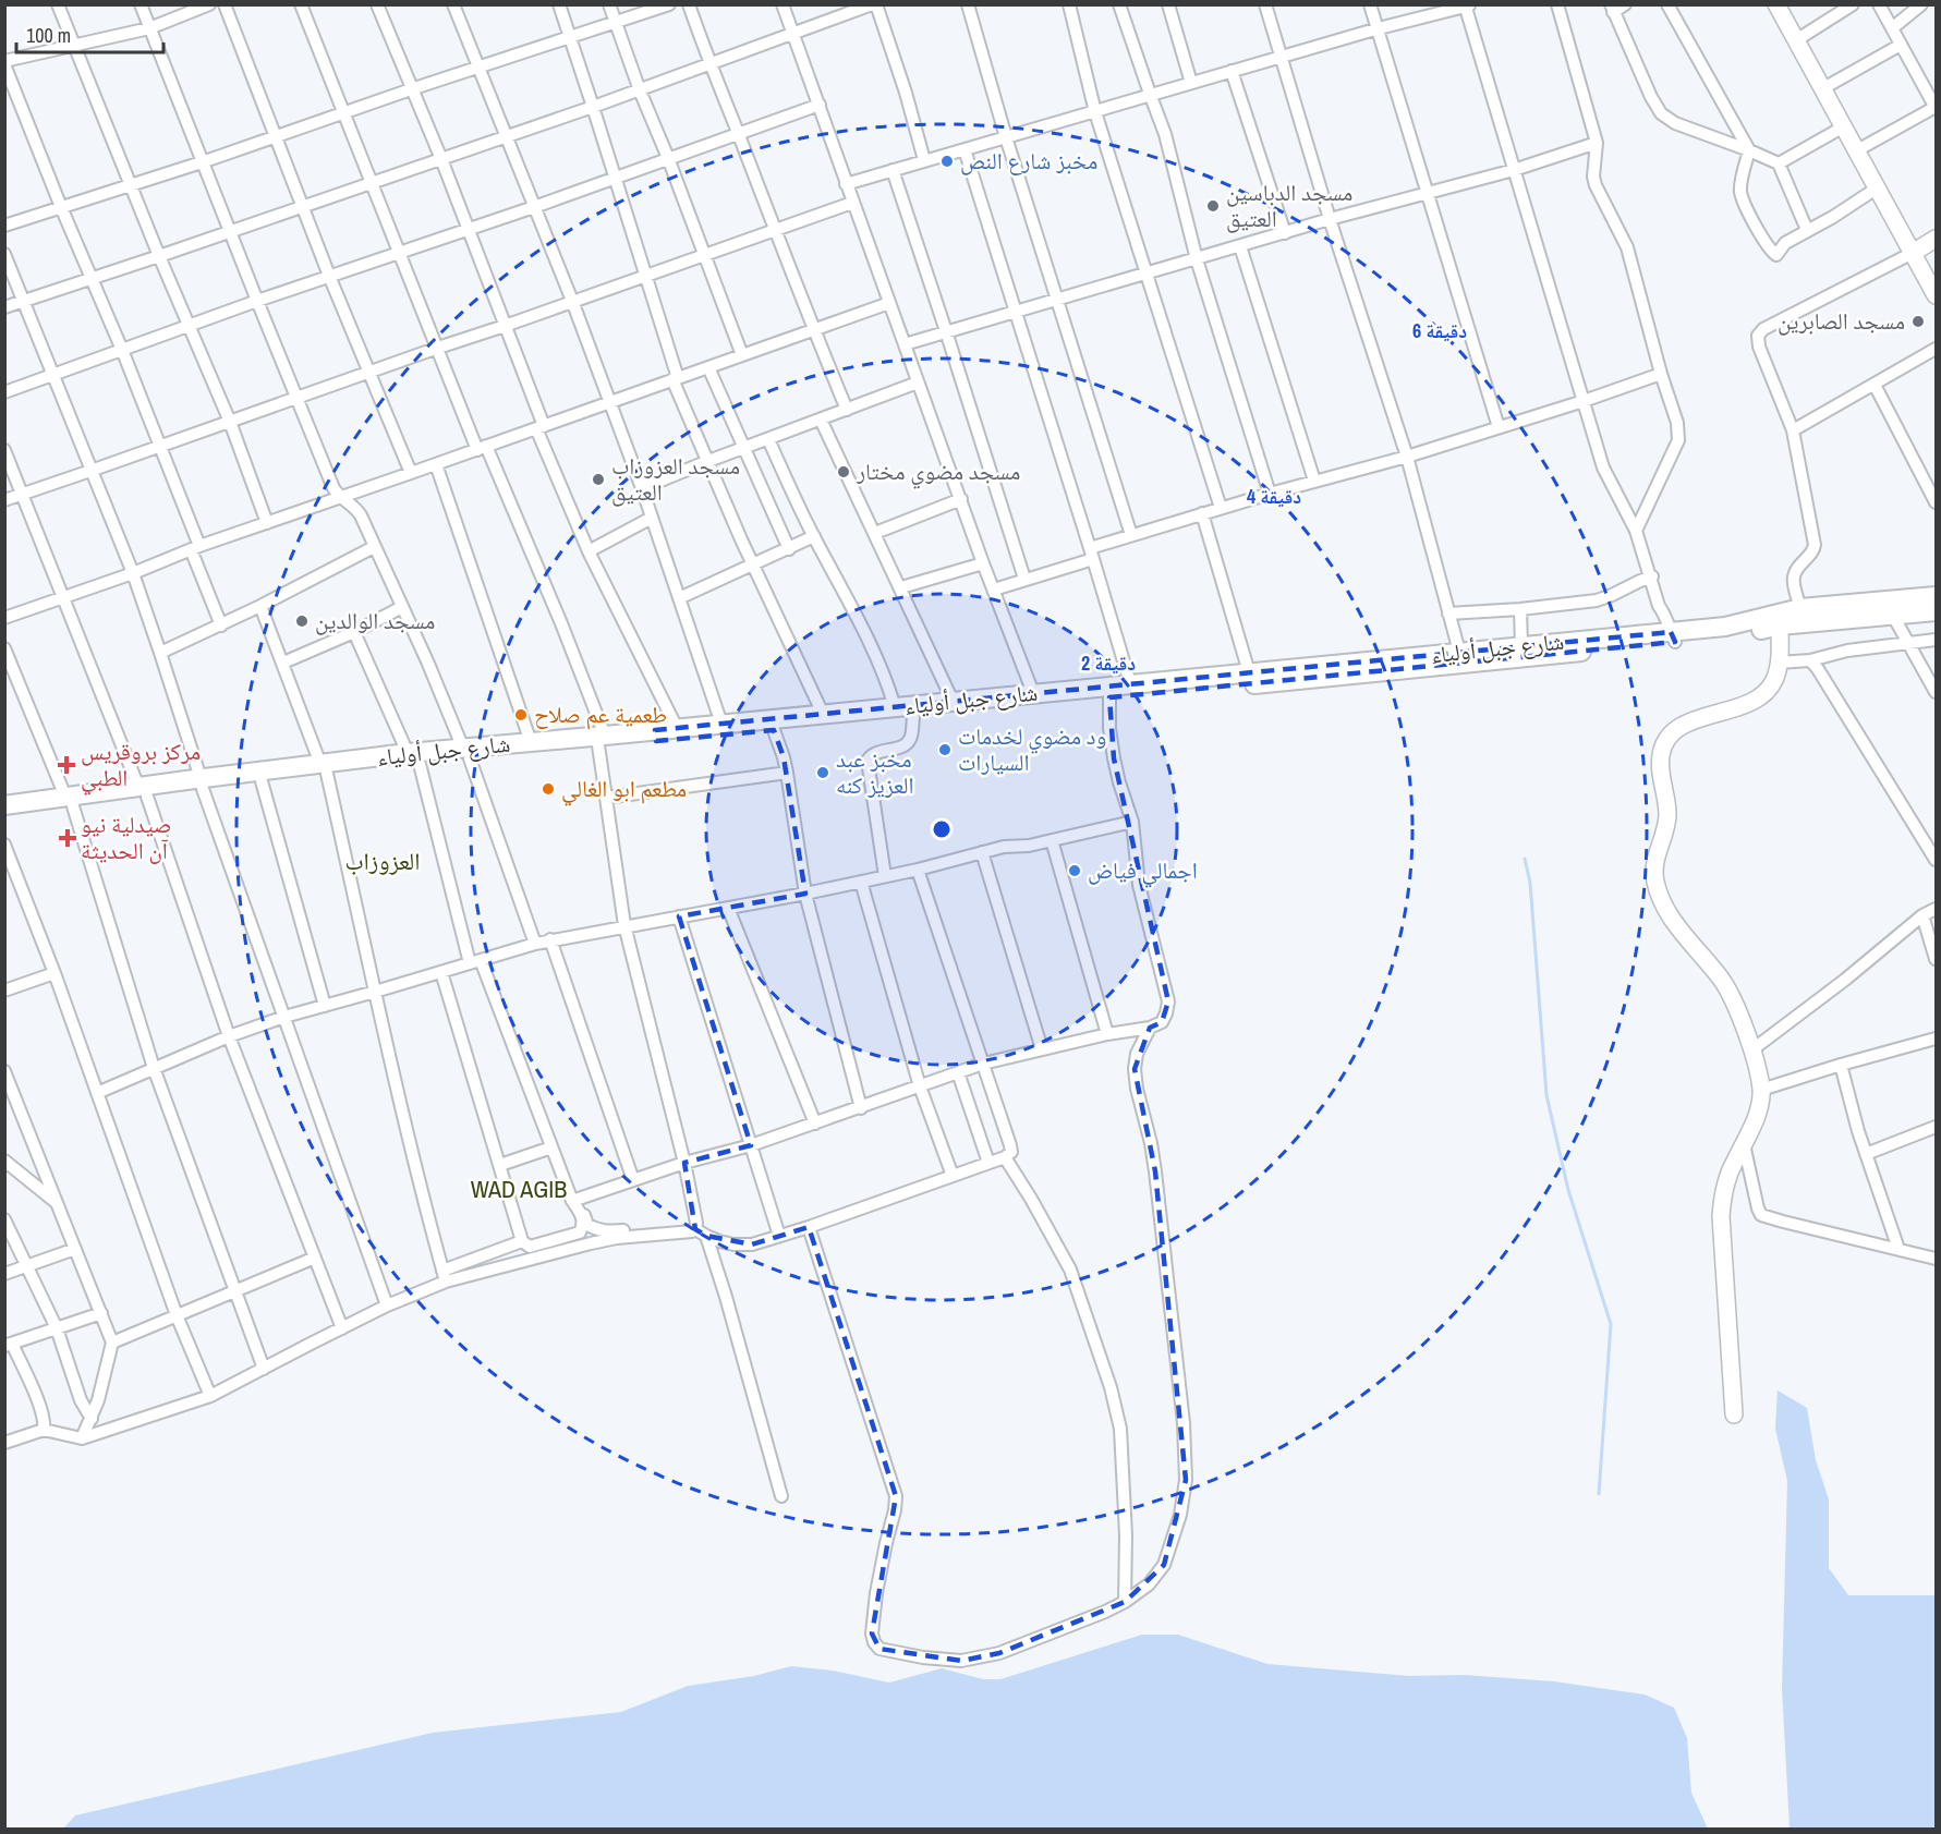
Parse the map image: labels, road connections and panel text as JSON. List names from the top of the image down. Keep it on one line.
{"streets":{"main road":["شارع جبل أولياء"]},"districts":["العزوزاب","WAD AGIB"],"places":{"other":["مخبز شارع النص","مسجد الدباسين العتيق","مسجد الصابرين","مسجد مضوي مختار","مسجد العزوزاب العتيق","مسجد الوالدين","طعمية عم صلاح","ود مضوي لخدمات السيارات","مخبز عبد العزيز كنه","مطعم ابو الغالي","اجمالي فياض"],"health":["مركز بروقريس الطبي","صيدلية نيو آن الحديثة"]},"scale_bar":"100 m","rings":["6 دقيقة","4 دقيقة","2 دقيقة"]}
